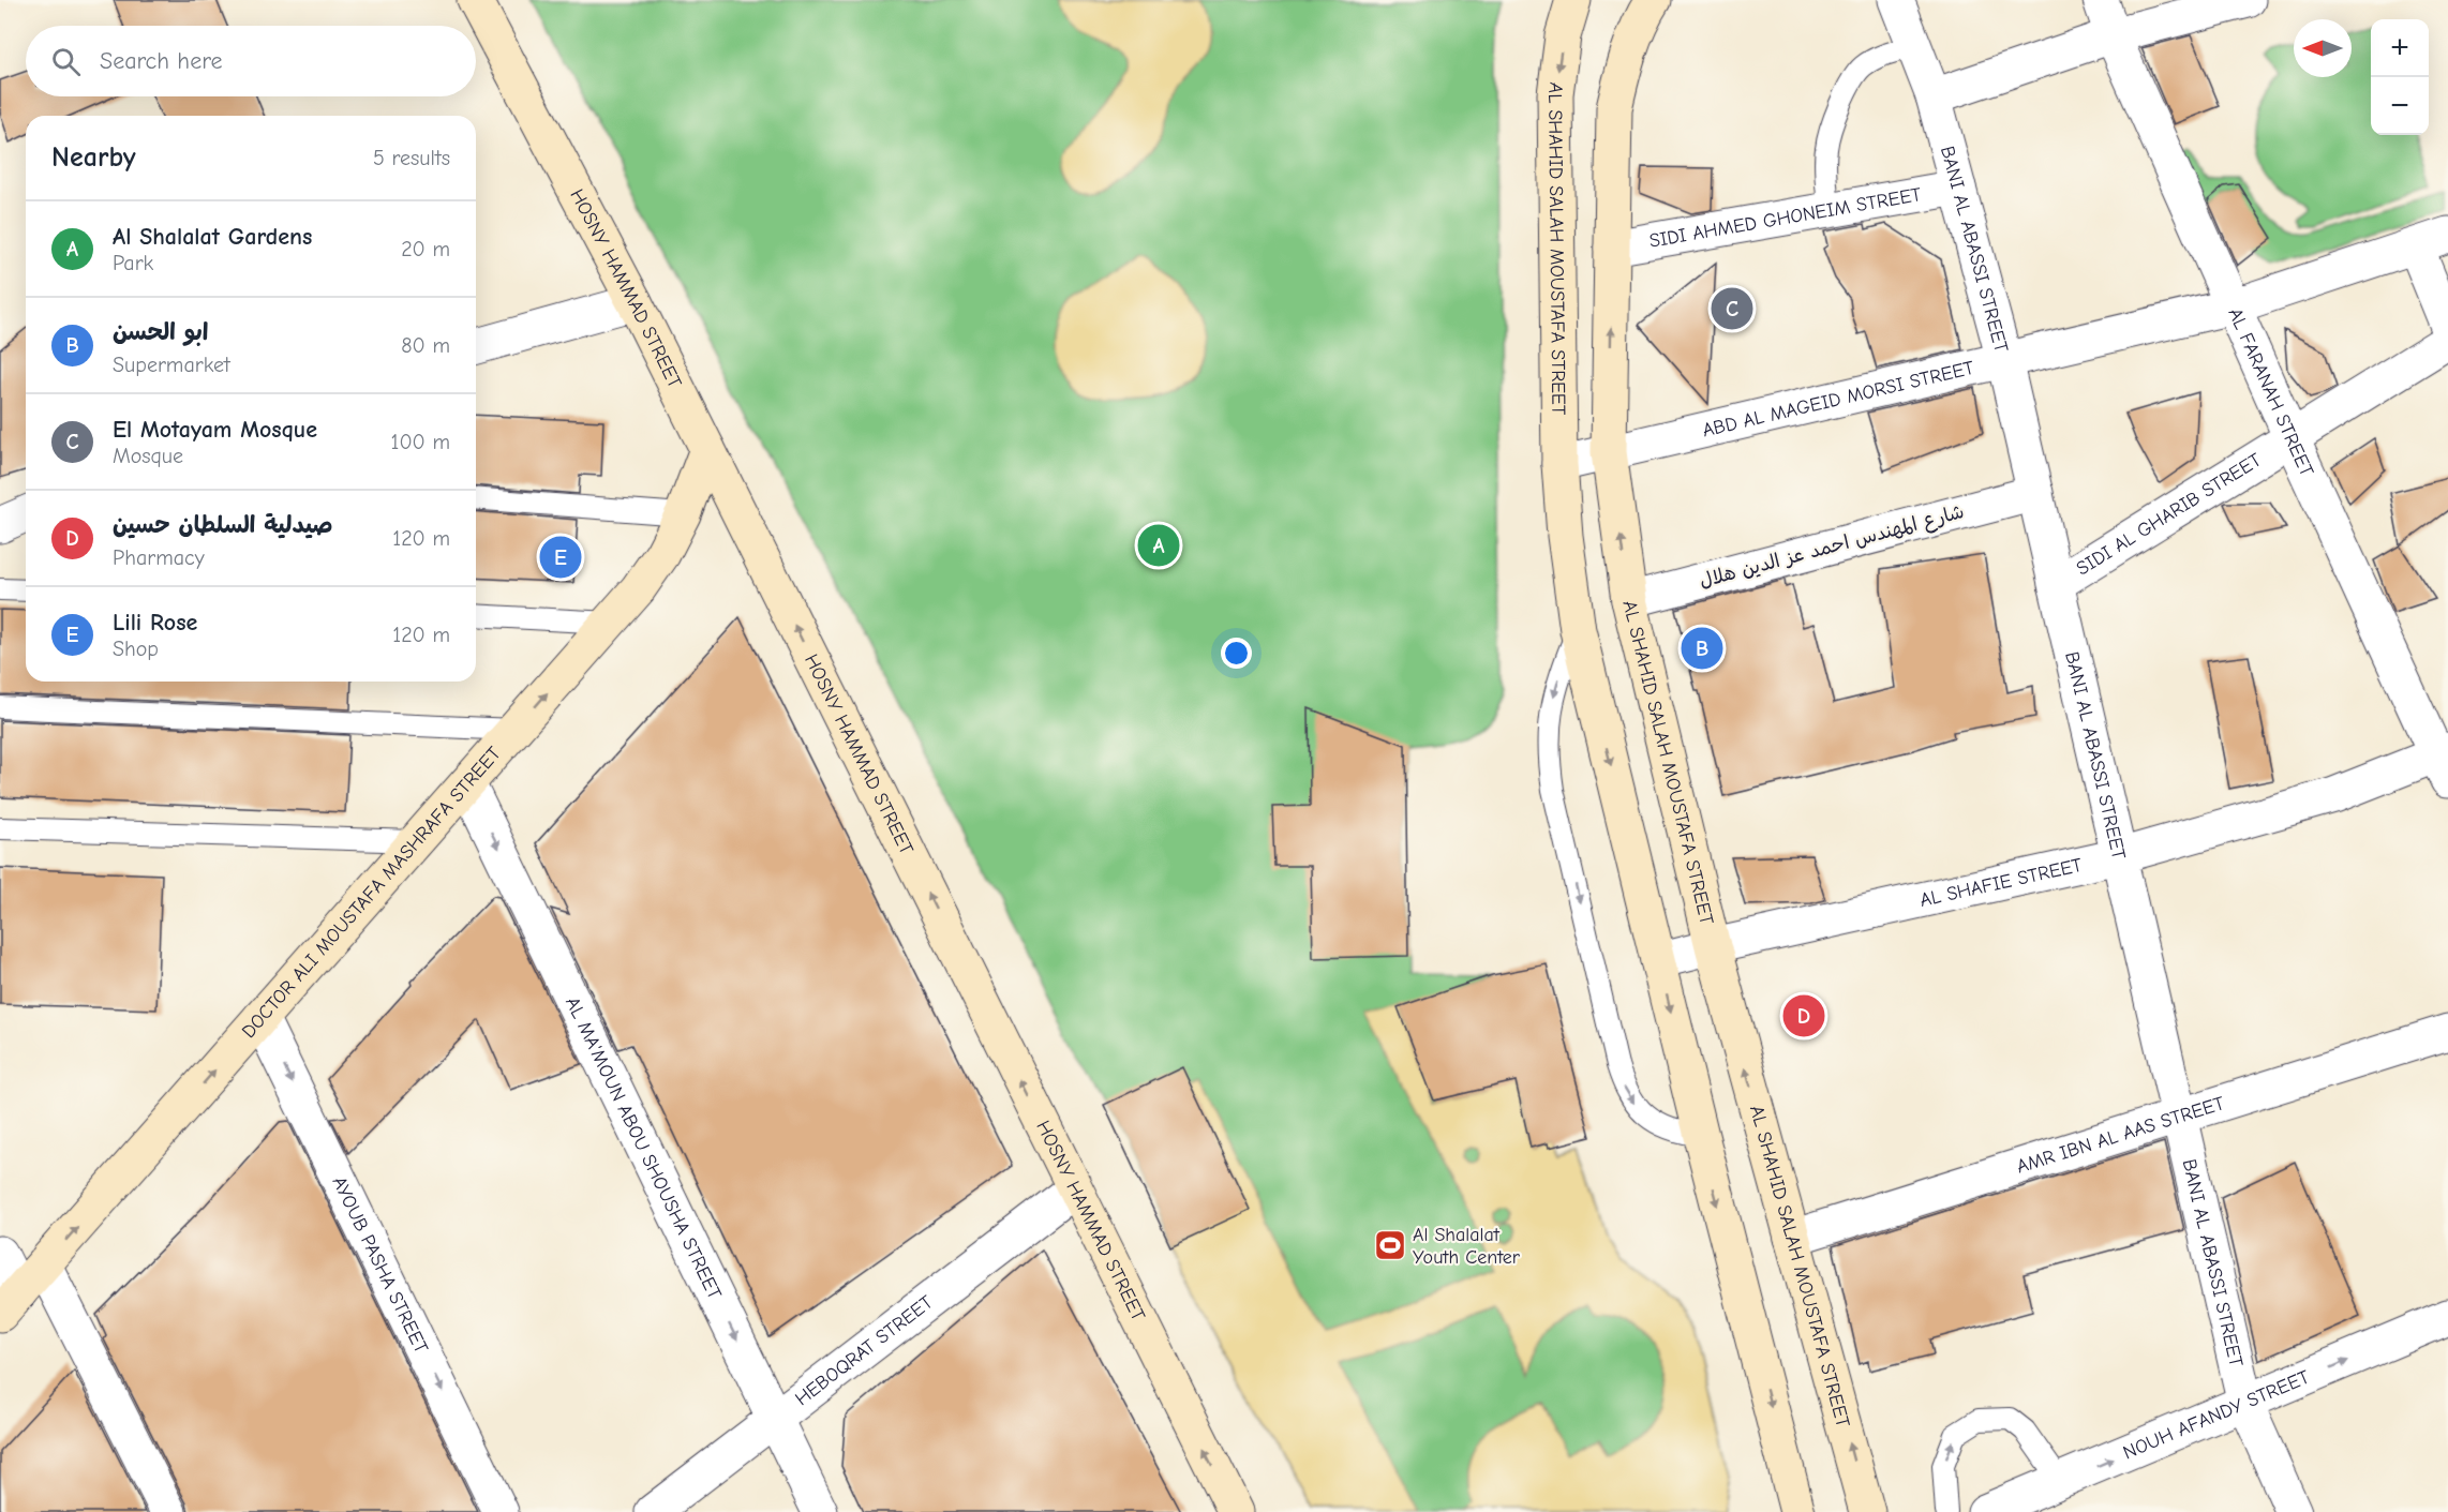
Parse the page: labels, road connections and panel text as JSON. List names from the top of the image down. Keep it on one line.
{"streets":{"main road":["AL SHAHID SALAH MOUSTAFA STREET","HOSNY HAMMAD STREET","DOCTOR ALI MOUSTAFA MASHRAFA STREET"],"street":["SIDI AHMED GHONEIM STREET","BANI AL ABASSI STREET","AL FARANAH STREET","ABD AL MAGEID MORSI STREET","SIDI AL GHARIB STREET","شارع المهندس احمد عز الدين هلال","AL SHAFIE STREET","AMR IBN AL AAS STREET","AL MA'MOUN ABOU SHOUSHA STREET","AYOUB PASHA STREET","HEBOQRAT STREET","NOUH AFANDY STREET"]},"crossings":[["SIDI AHMED GHONEIM STREET","AL SHAHID SALAH MOUSTAFA STREET"],["SIDI AHMED GHONEIM STREET","BANI AL ABASSI STREET"],["AL SHAHID SALAH MOUSTAFA STREET","ABD AL MAGEID MORSI STREET"],["AL SHAHID SALAH MOUSTAFA STREET","شارع المهندس احمد عز الدين هلال"],["AL SHAHID SALAH MOUSTAFA STREET","AL SHAFIE STREET"],["AL SHAHID SALAH MOUSTAFA STREET","AMR IBN AL AAS STREET"],["BANI AL ABASSI STREET","ABD AL MAGEID MORSI STREET"],["BANI AL ABASSI STREET","SIDI AL GHARIB STREET"],["BANI AL ABASSI STREET","شارع المهندس احمد عز الدين هلال"],["BANI AL ABASSI STREET","AL SHAFIE STREET"],["BANI AL ABASSI STREET","AMR IBN AL AAS STREET"],["BANI AL ABASSI STREET","NOUH AFANDY STREET"],["HOSNY HAMMAD STREET","DOCTOR ALI MOUSTAFA MASHRAFA STREET"],["HOSNY HAMMAD STREET","HEBOQRAT STREET"],["AL FARANAH STREET","ABD AL MAGEID MORSI STREET"],["AL FARANAH STREET","SIDI AL GHARIB STREET"],["AL FARANAH STREET","AL SHAFIE STREET"],["DOCTOR ALI MOUSTAFA MASHRAFA STREET","AL MA'MOUN ABOU SHOUSHA STREET"],["DOCTOR ALI MOUSTAFA MASHRAFA STREET","AYOUB PASHA STREET"],["AL MA'MOUN ABOU SHOUSHA STREET","HEBOQRAT STREET"]],"one_way":["HOSNY HAMMAD STREET","DOCTOR ALI MOUSTAFA MASHRAFA STREET","AL MA'MOUN ABOU SHOUSHA STREET","NOUH AFANDY STREET"],"places":{"sports":["Al Shalalat Youth Center"]},"north":"left","page":{"map_buttons":["+","−"],"search":"Search here","heading":["Nearby","5 results"],"list":[{"mark":"A","name":"Al Shalalat Gardens","note":"Park","value":"20 m"},{"mark":"B","name":"ابو الحسن","note":"Supermarket","value":"80 m"},{"mark":"C","name":"El Motayam Mosque","note":"Mosque","value":"100 m"},{"mark":"D","name":"صيدلية السلطان حسين","note":"Pharmacy","value":"120 m"},{"mark":"E","name":"Lili Rose","note":"Shop","value":"120 m"}],"pins":["C","A","E","B","D"]}}
